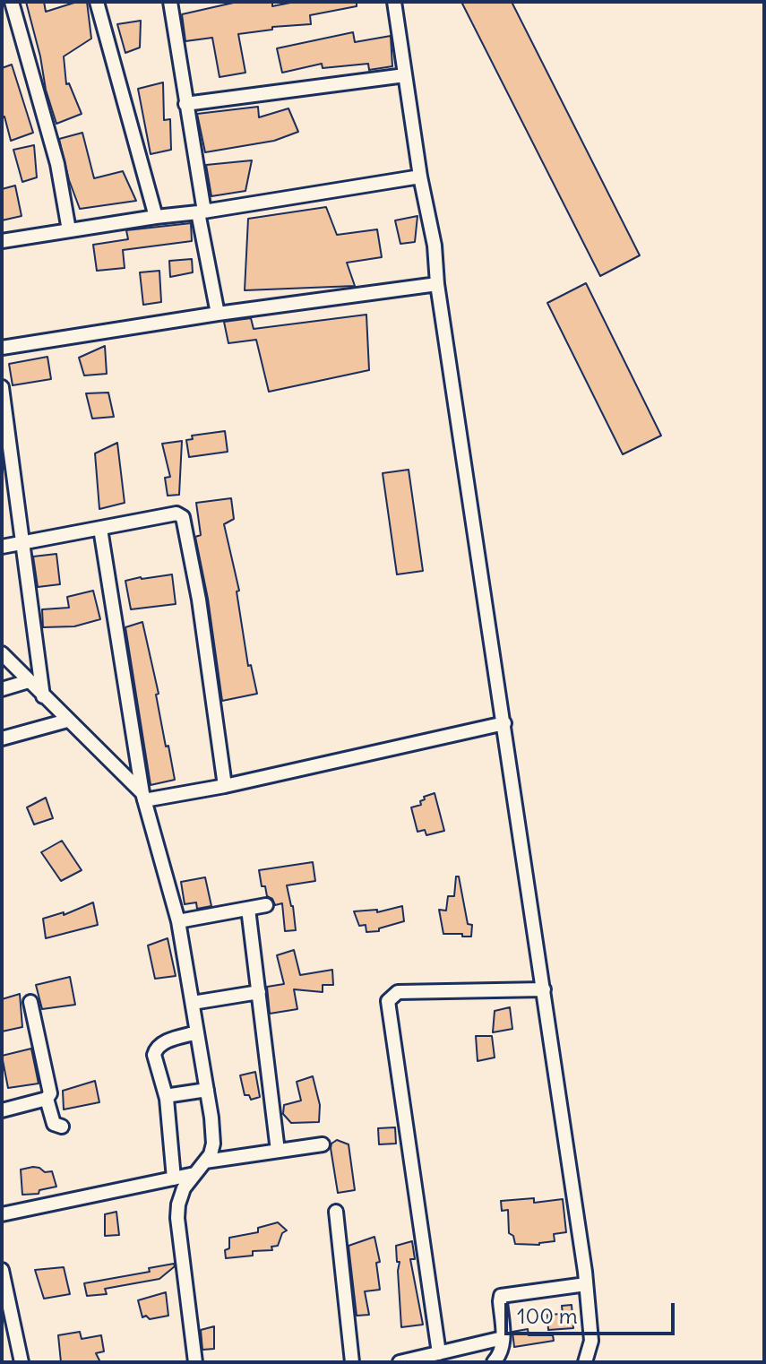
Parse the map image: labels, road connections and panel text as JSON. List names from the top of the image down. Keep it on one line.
{"scale_bar":"100 m"}
